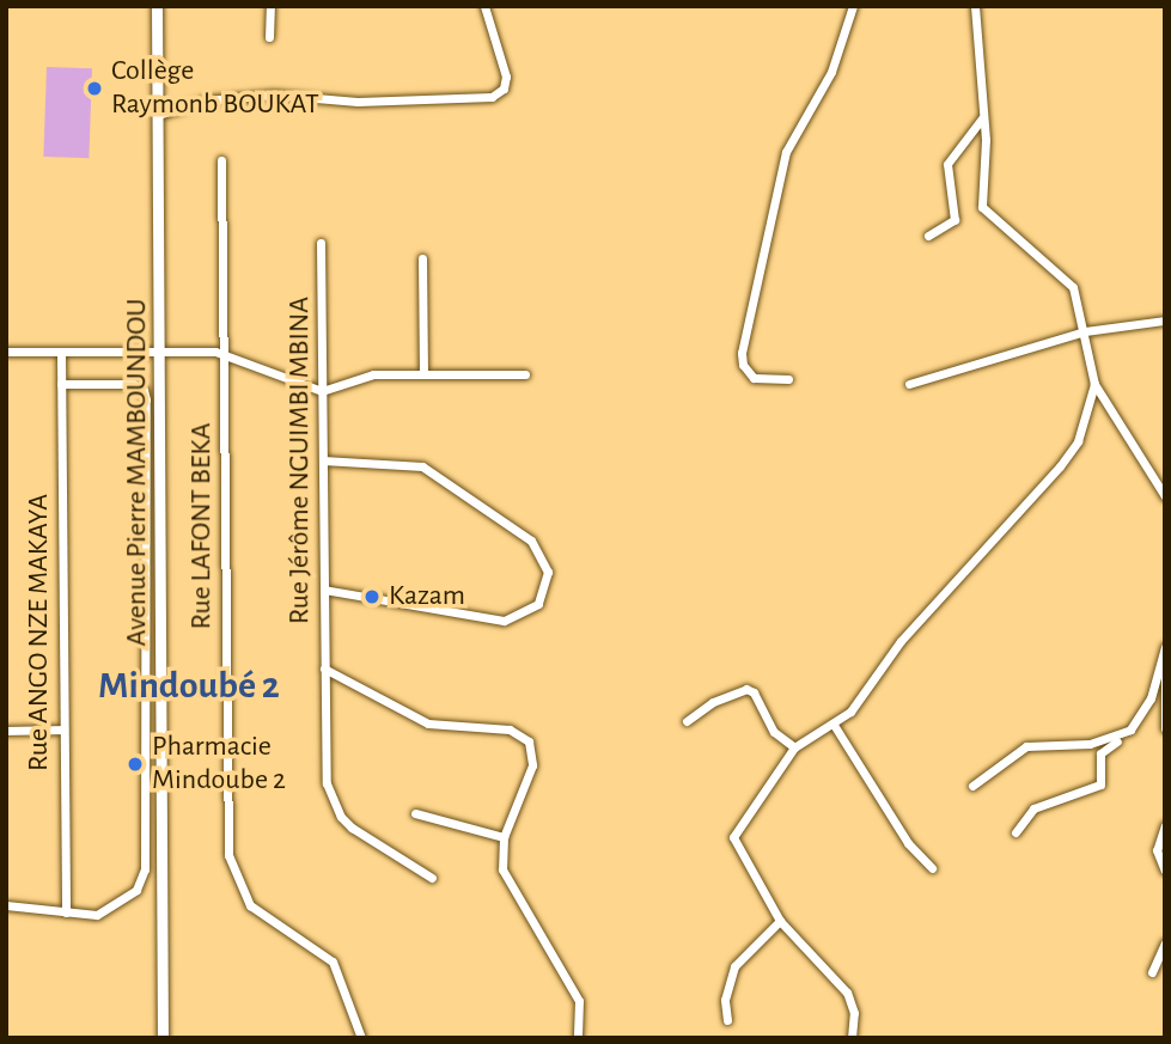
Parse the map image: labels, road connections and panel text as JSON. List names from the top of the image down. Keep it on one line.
{"streets":{"street":["Rue Jérôme NGUIMBI MBINA","Avenue Pierre MAMBOUNDOU","Rue LAFONT BEKA","Rue ANGO NZE MAKAYA"]},"districts":["Mindoubé 2"],"places":["Collège Raymonb BOUKAT","Kazam","Pharmacie Mindoube 2"]}
